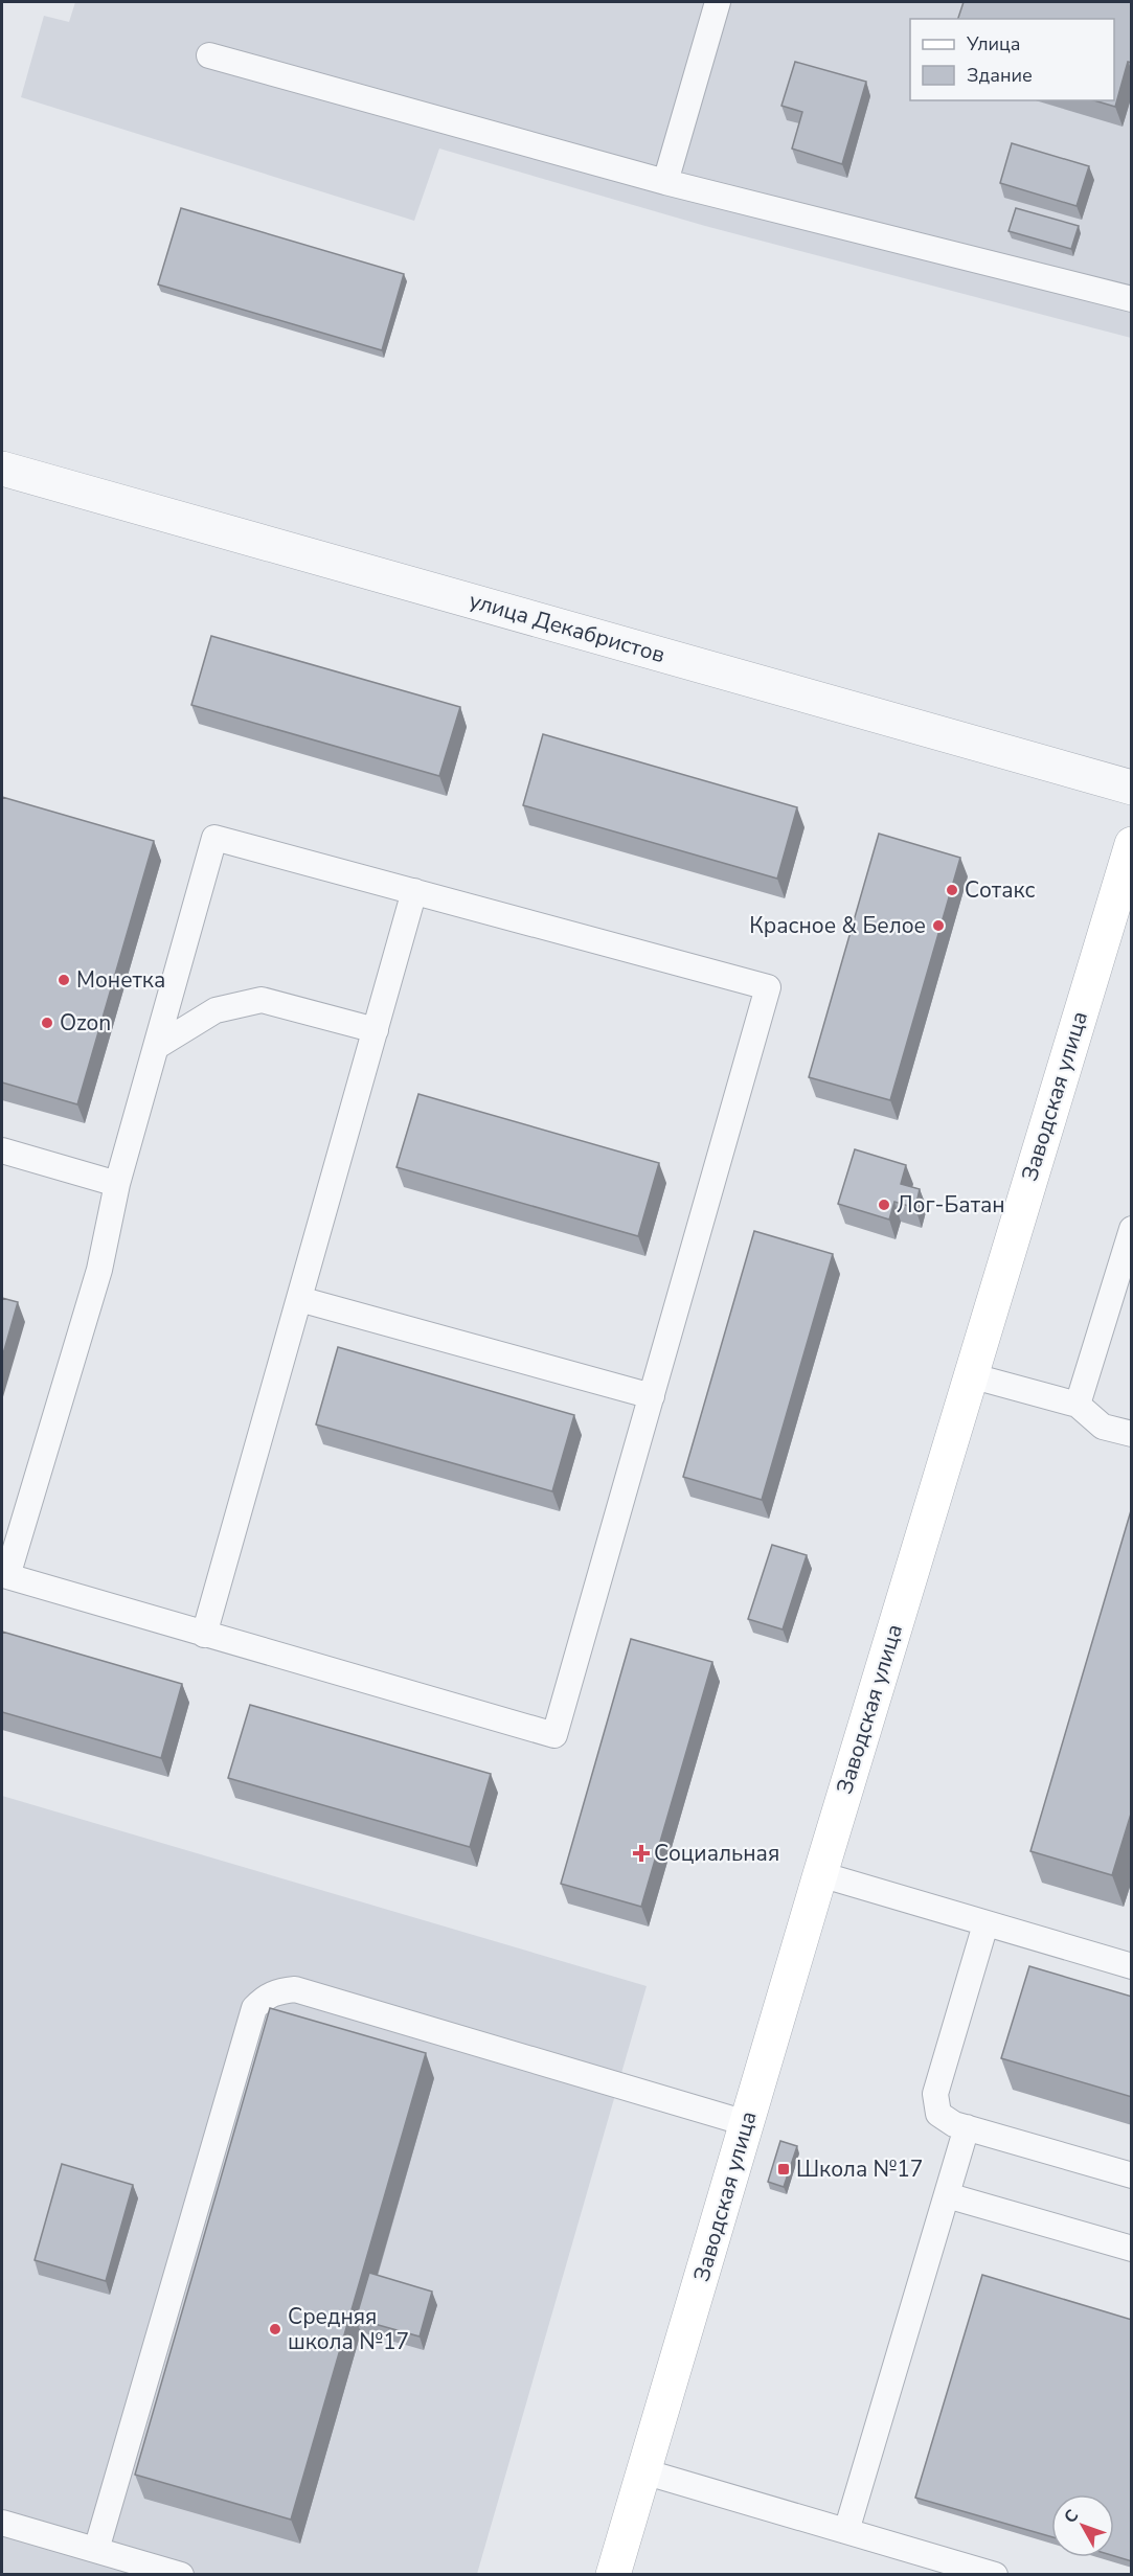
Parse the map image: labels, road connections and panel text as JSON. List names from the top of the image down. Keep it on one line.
{"streets":{"street":["улица Декабристов","Заводская улица"]},"places":{"other":["Сотакс","Красное & Белое","Монетка","Ozon","Лог-Батан","Средняя школа №17"],"health":["Социальная"],"transit":["Школа №17"]},"legend":["Улица","Здание"],"north":"top left"}
